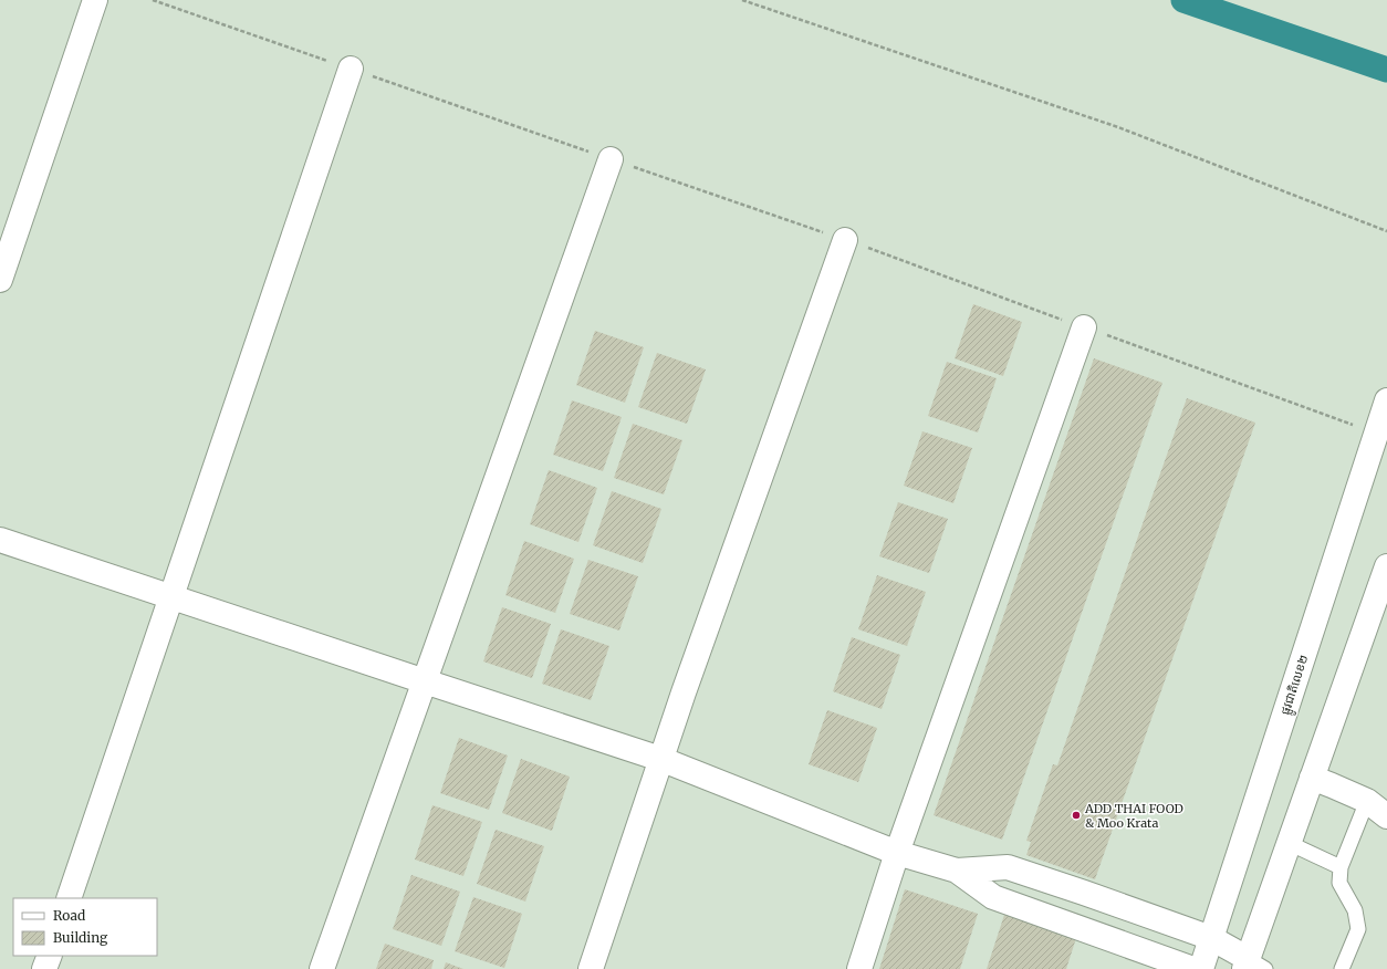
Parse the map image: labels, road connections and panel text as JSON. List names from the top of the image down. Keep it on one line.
{"streets":{"main road":["ផ្លូវជាតិលេខ២"]},"places":["ADD THAI FOOD & Moo Krata"],"legend":["Road","Building"]}
